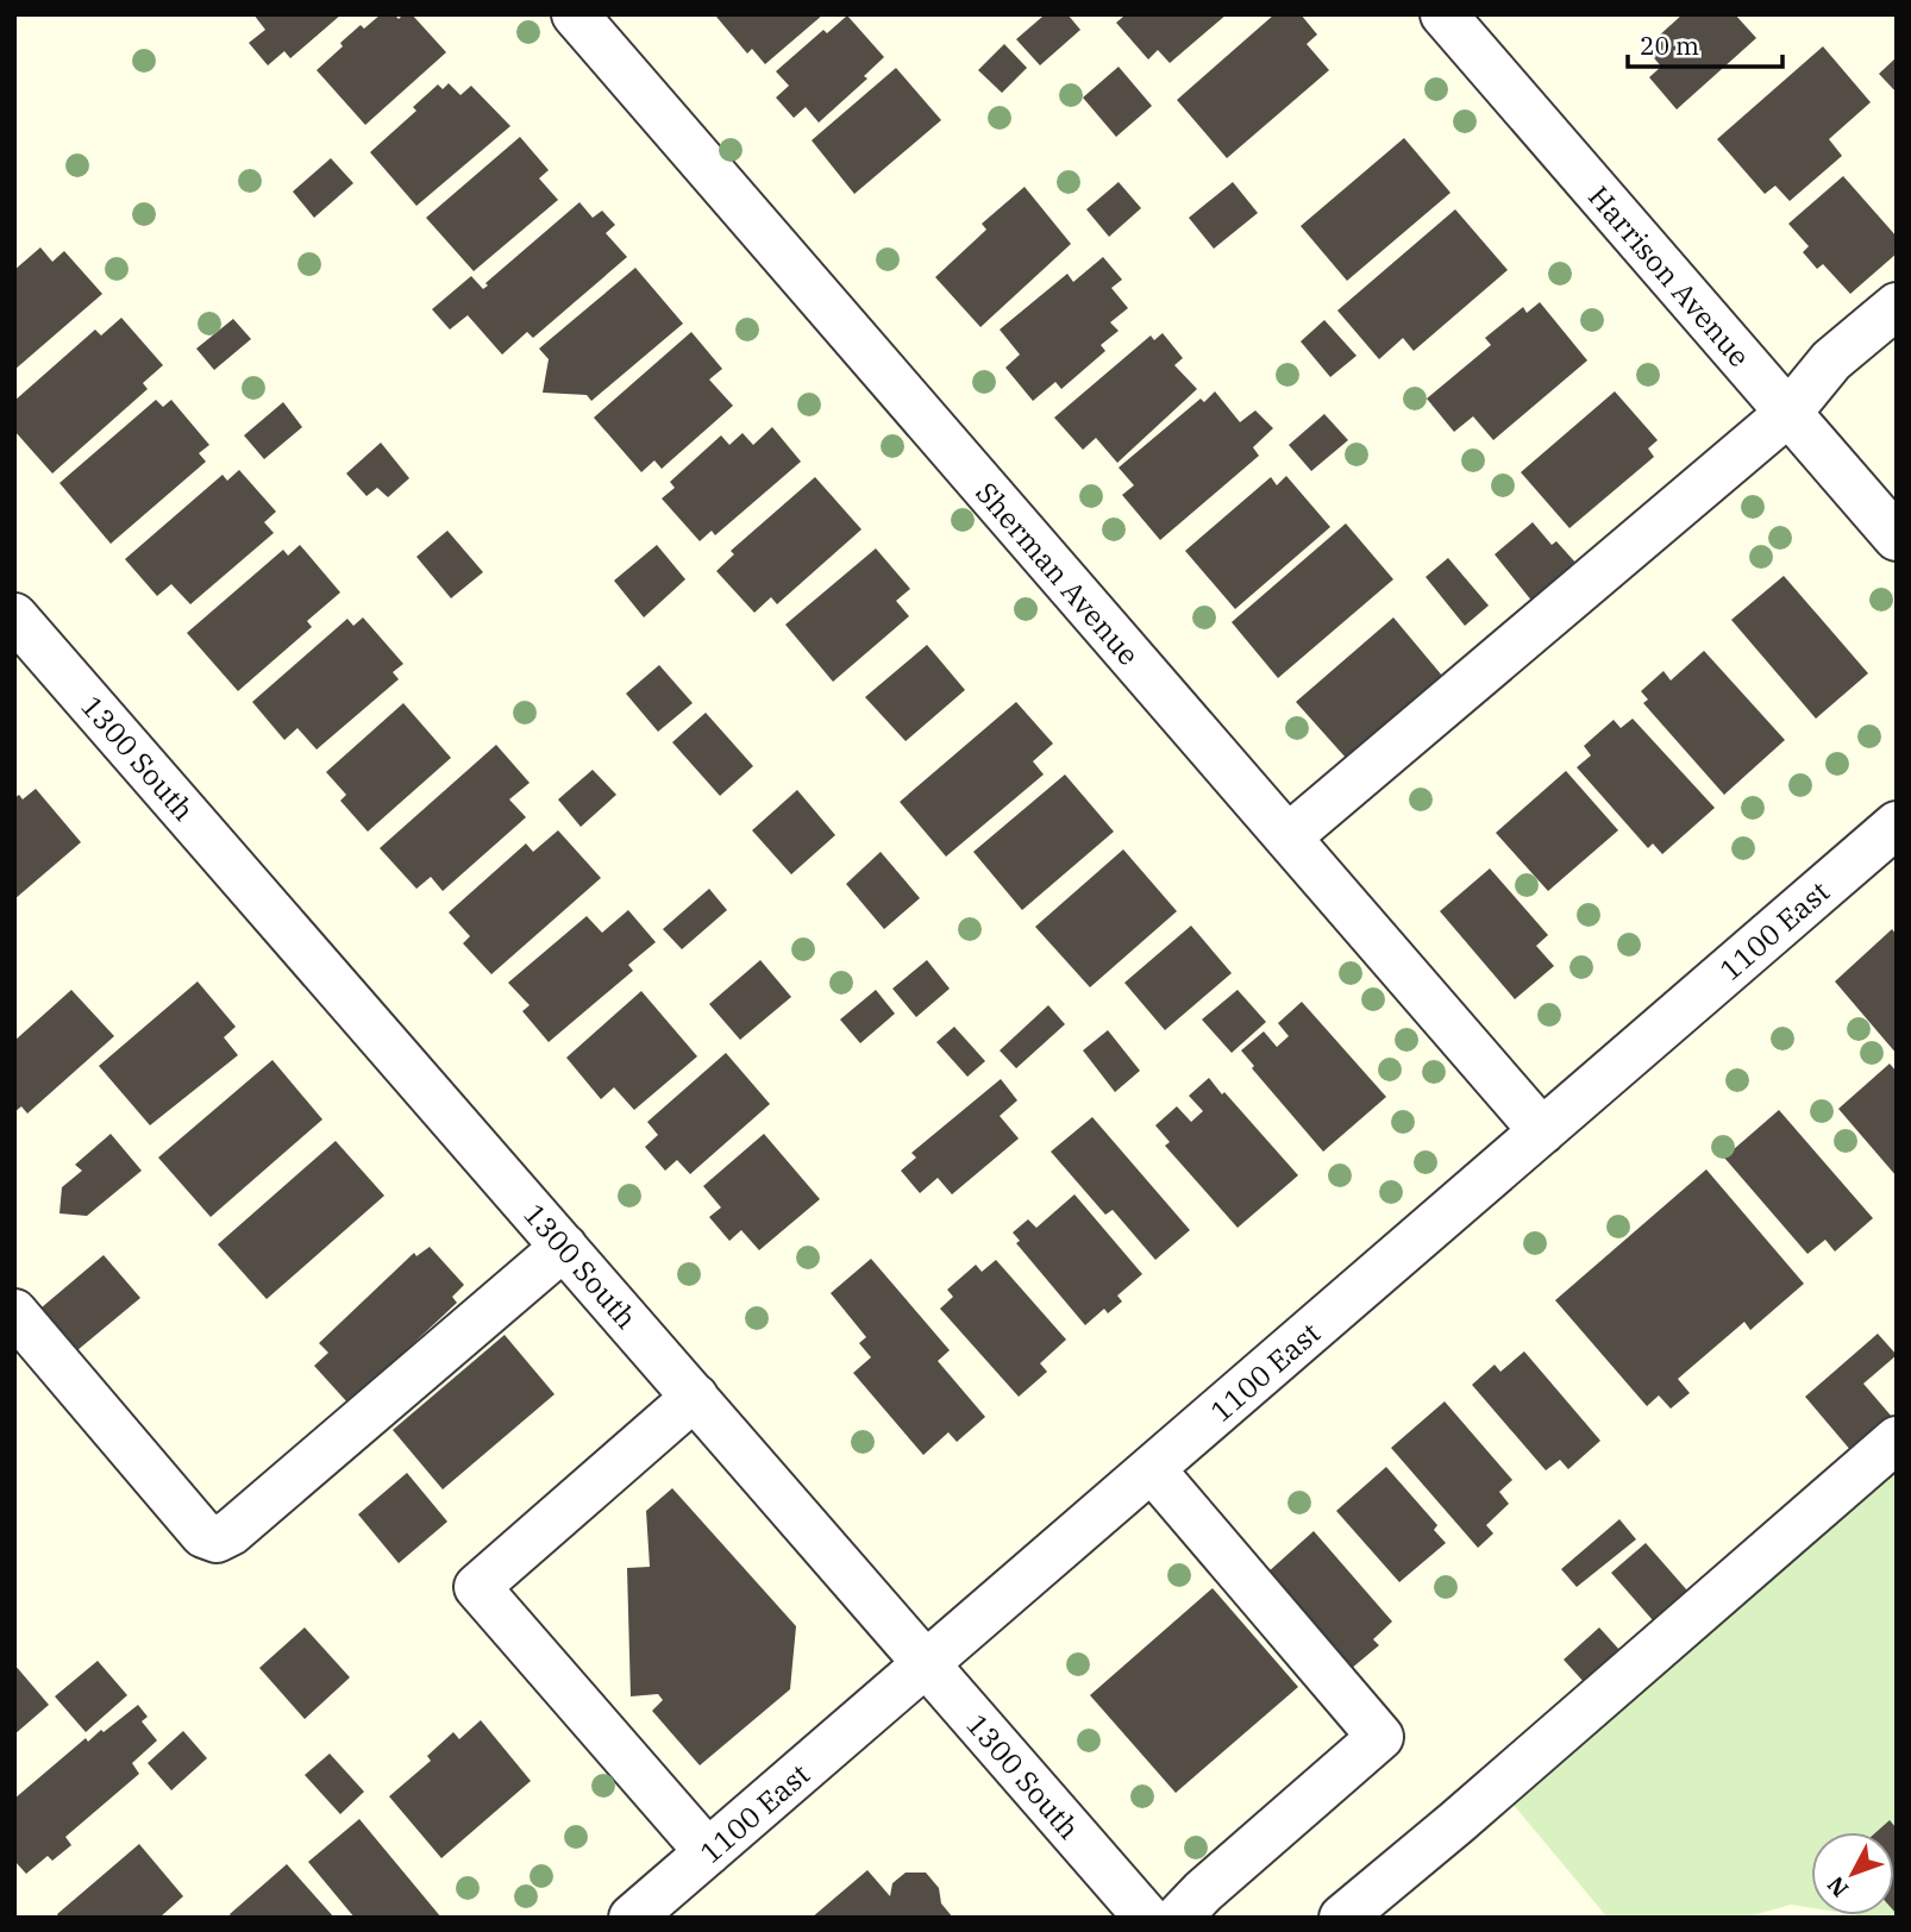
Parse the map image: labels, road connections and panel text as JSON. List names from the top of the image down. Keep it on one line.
{"streets":{"street":["Harrison Avenue","Sherman Avenue","1300 South","1100 East"]},"crossings":[["Sherman Avenue","1100 East"],["1300 South","1100 East"]],"scale_bar":"20 m","north":"bottom left"}
